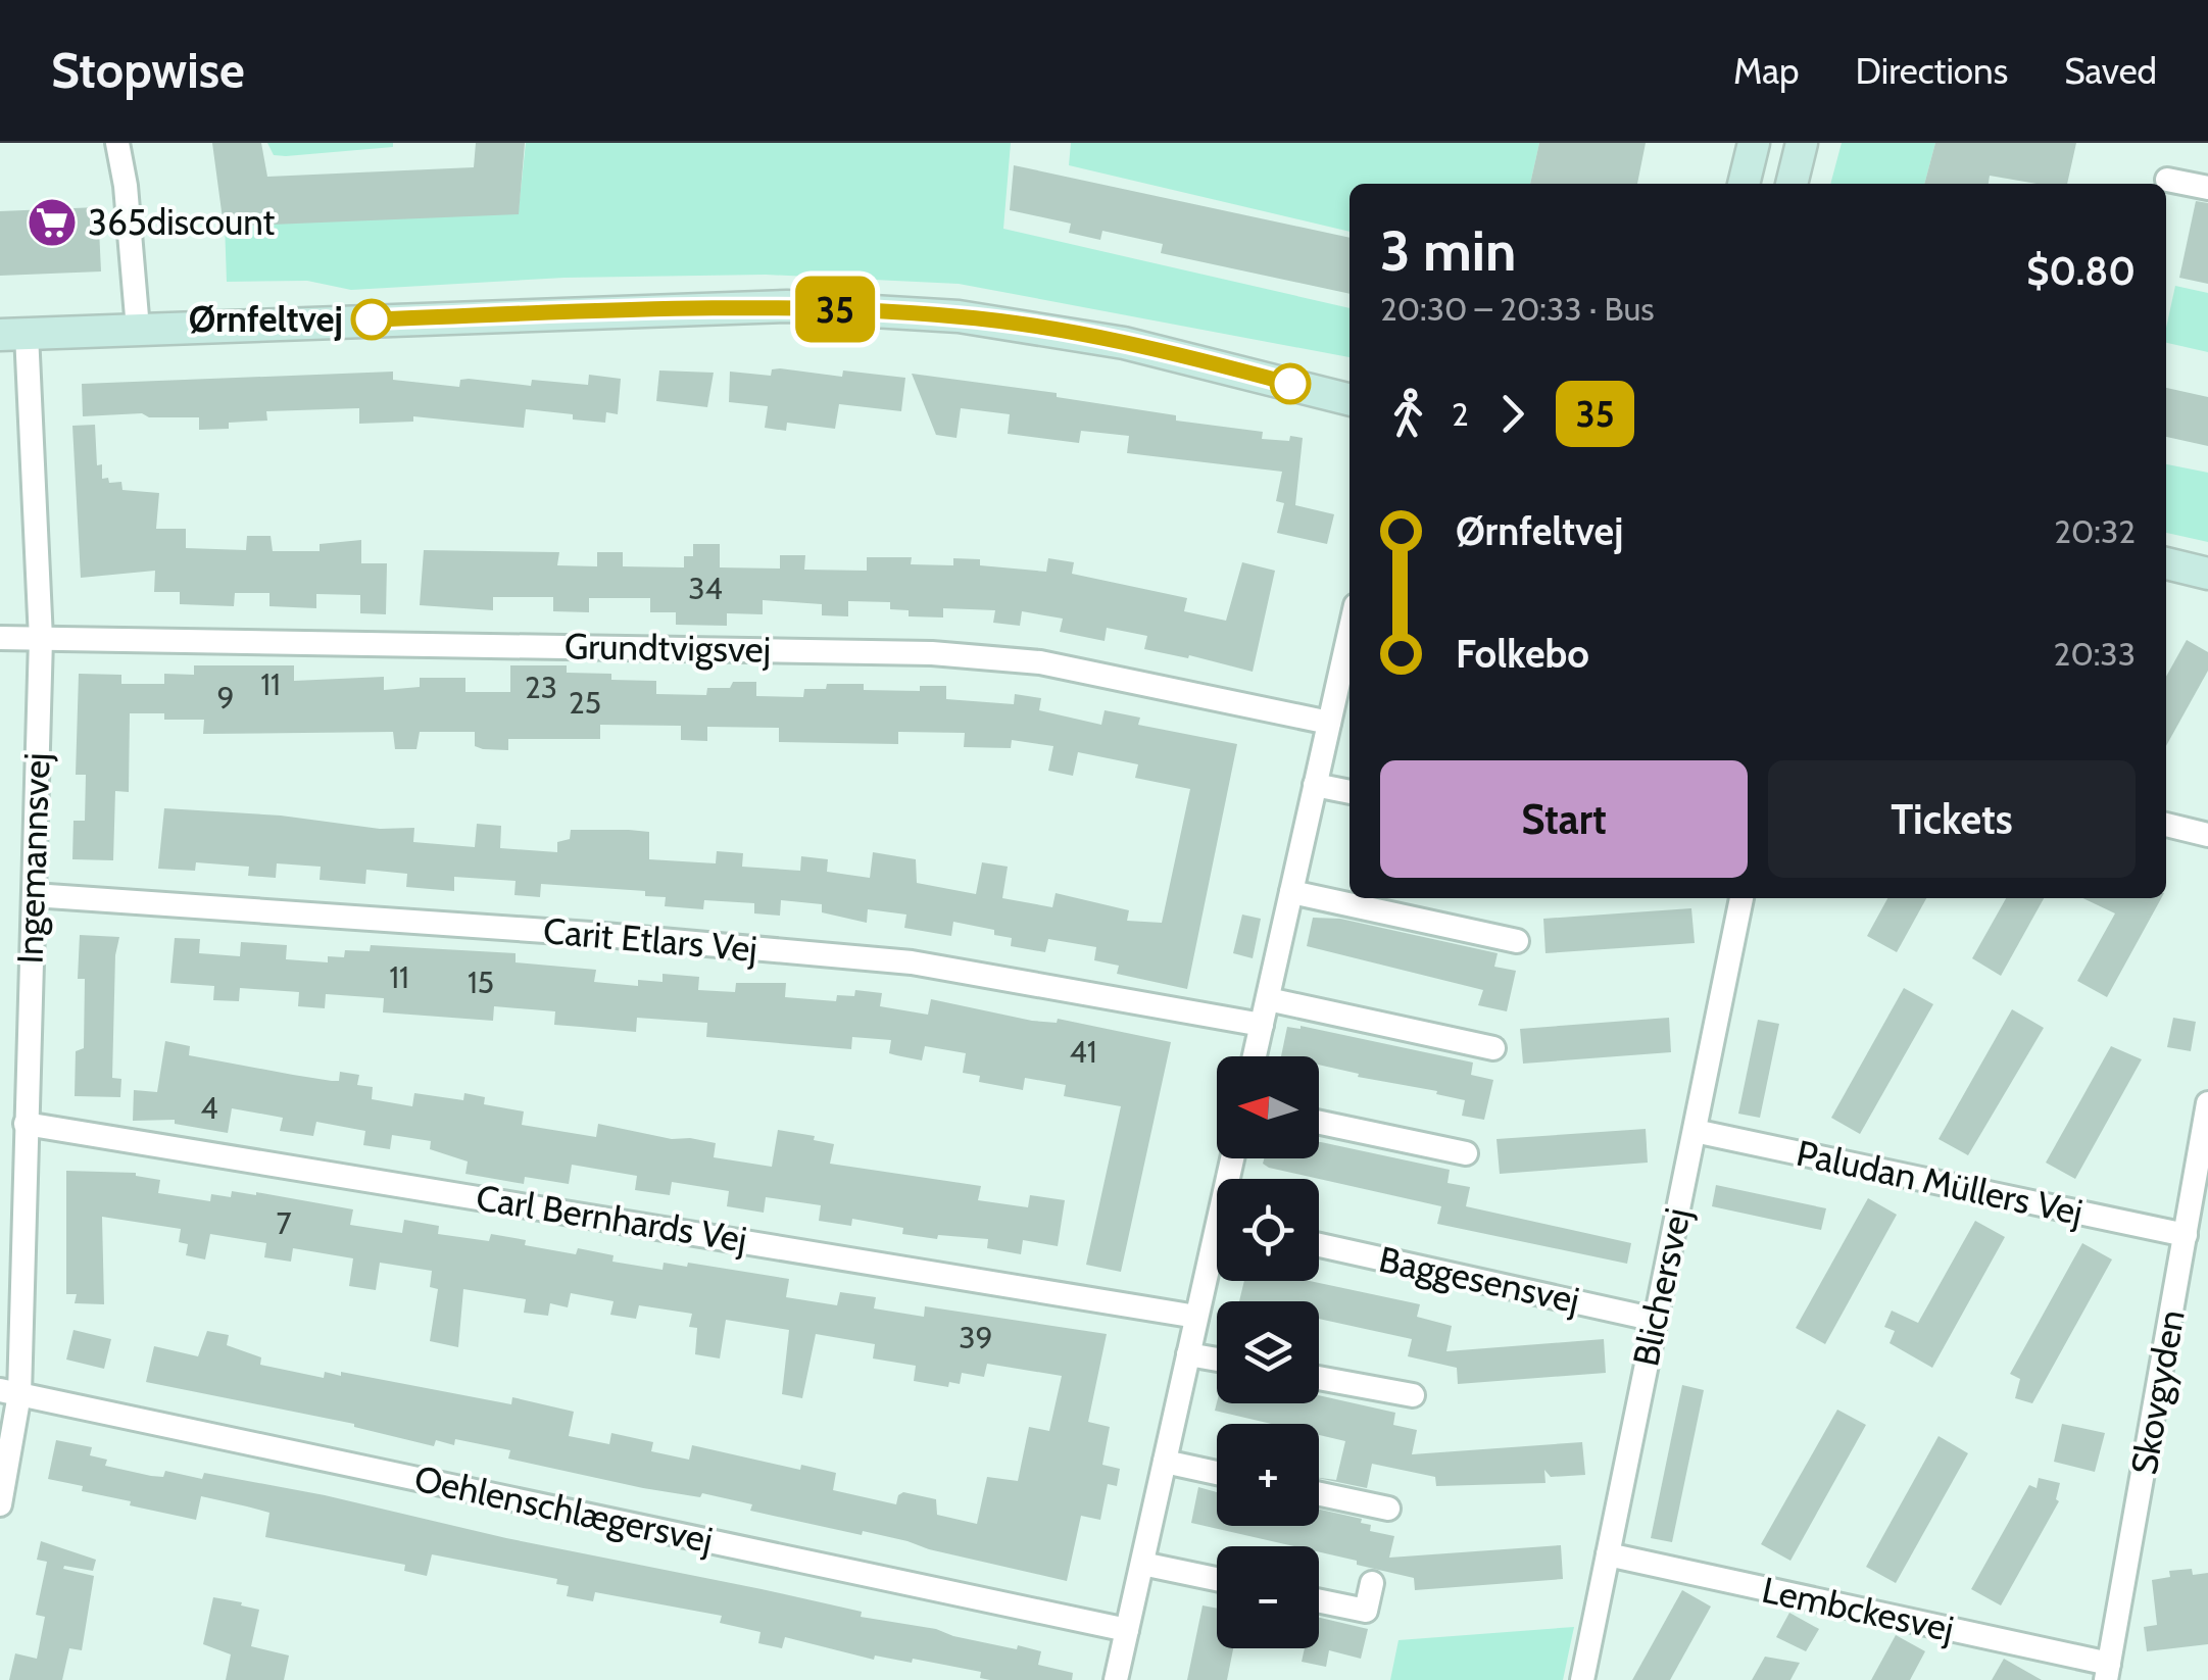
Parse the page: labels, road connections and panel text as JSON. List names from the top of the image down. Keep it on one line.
{"streets":{"street":["Grundtvigsvej","Ingemannsvej","Carit Etlars Vej","Paludan Müllers Vej","Carl Bernhards Vej","Baggesensvej","Blichersvej","Skovgyden","Oehlenschlægersvej","Lembckesvej"]},"crossings":[["Grundtvigsvej","Ingemannsvej"],["Ingemannsvej","Carit Etlars Vej"],["Ingemannsvej","Carl Bernhards Vej"],["Ingemannsvej","Oehlenschlægersvej"],["Paludan Müllers Vej","Blichersvej"],["Paludan Müllers Vej","Skovgyden"],["Baggesensvej","Blichersvej"],["Blichersvej","Lembckesvej"],["Skovgyden","Lembckesvej"]],"places":{"supermarket":["365discount"],"other":["Ørnfeltvej"]},"lines":["bus line 35"],"house_numbers":["34","11","23","9","25","11","15","41","4","7","39"],"north":"left","page":{"header":"Stopwise","nav":["Map","Directions","Saved"],"on_map":"35","heading":["3 min","20:30 – 20:33 · Bus","$0.80"],"legs":["2","35"],"list":[{"name":"Ørnfeltvej","value":"20:32"},{"name":"Folkebo","value":"20:33"}],"buttons":["Start","Tickets"],"map_buttons":["+","−"]}}
